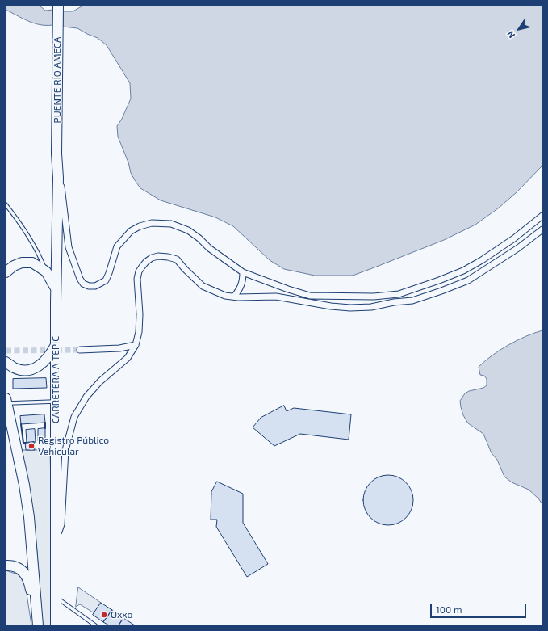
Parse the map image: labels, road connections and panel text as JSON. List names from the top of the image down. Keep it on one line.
{"streets":{"highway":["PUENTE RÍO AMECA","CARRETERA A TEPIC"]},"crossings":[["PUENTE RÍO AMECA","CARRETERA A TEPIC"]],"places":["Registro Público Vehicular","Oxxo"],"scale_bar":"100 m","north":"bottom left"}
